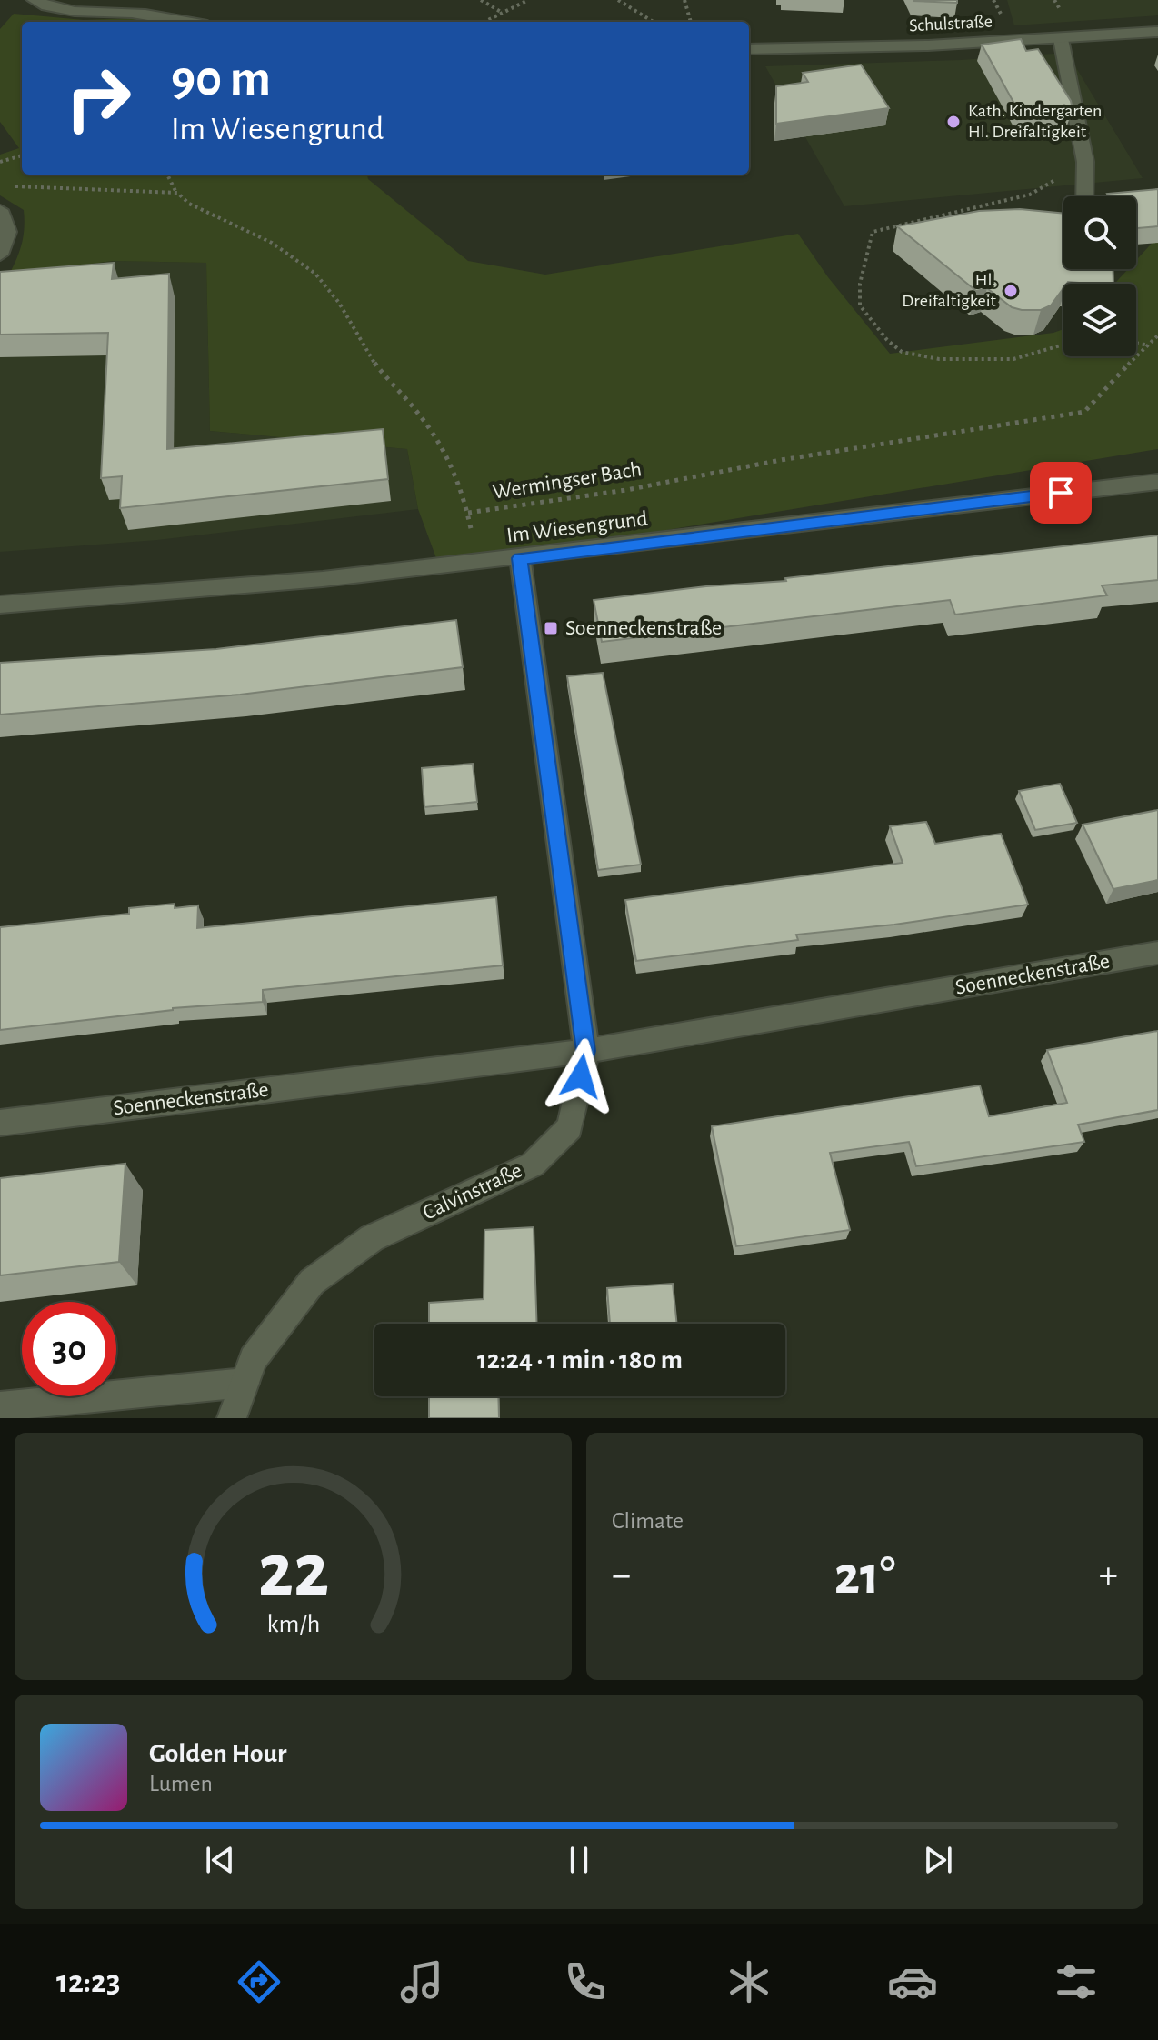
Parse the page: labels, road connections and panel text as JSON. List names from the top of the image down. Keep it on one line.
{"streets":{"street":["Schulstraße","Im Wiesengrund","Soenneckenstraße","Calvinstraße"],"path":["Wermingser Bach"]},"crossings":[["Im Wiesengrund","Calvinstraße"],["Soenneckenstraße","Calvinstraße"]],"places":{"other":["Kath. Kindergarten Hl. Dreifaltigkeit","Hl. Dreifaltigkeit"],"transit":["Soenneckenstraße"]},"page":{"turn":["90 m","Im Wiesengrund"],"limit":"30","trip":"12:24 · 1 min · 180 m","tile":"Climate","heat":["−","21°","+"],"song":["Golden Hour","Lumen"],"tabs":"12:23","gauge":["22","km/h"]}}
